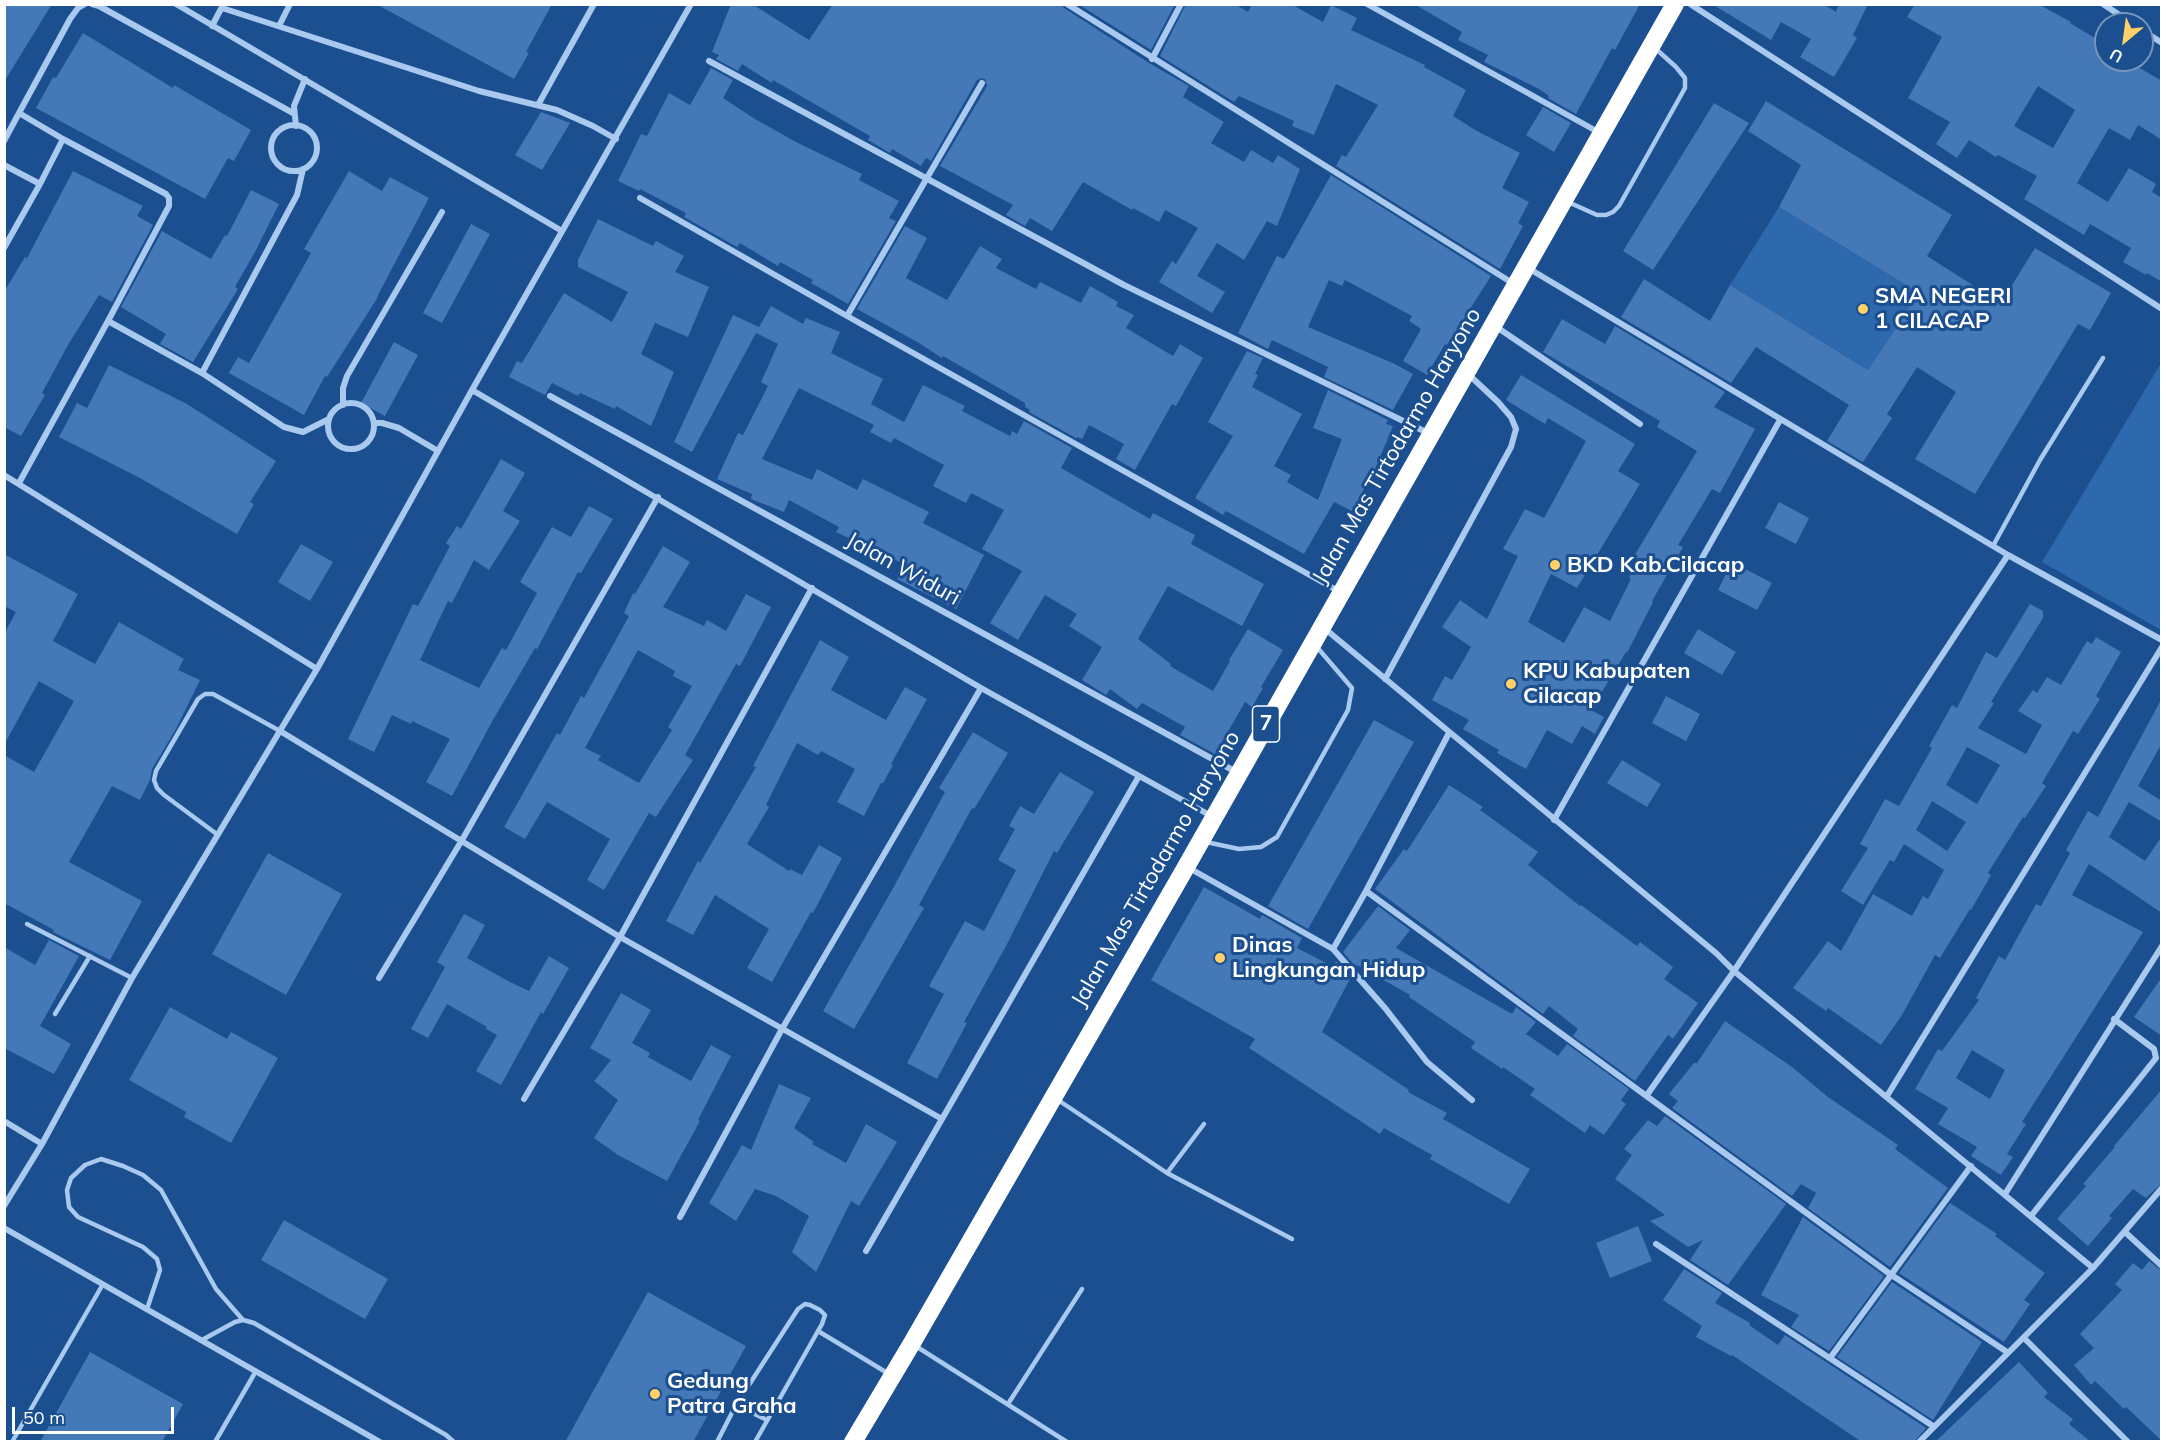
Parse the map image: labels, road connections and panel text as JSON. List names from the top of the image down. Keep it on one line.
{"streets":{"highway":["Jalan Mas Tirtodarmo Haryono","7"],"street":["Jalan Widuri"]},"crossings":[["Jalan Mas Tirtodarmo Haryono","Jalan Widuri"]],"places":["SMA NEGERI 1 CILACAP","BKD Kab.Cilacap","KPU Kabupaten Cilacap","Dinas Lingkungan Hidup","Gedung Patra Graha"],"scale_bar":"50 m","north":"bottom left"}
